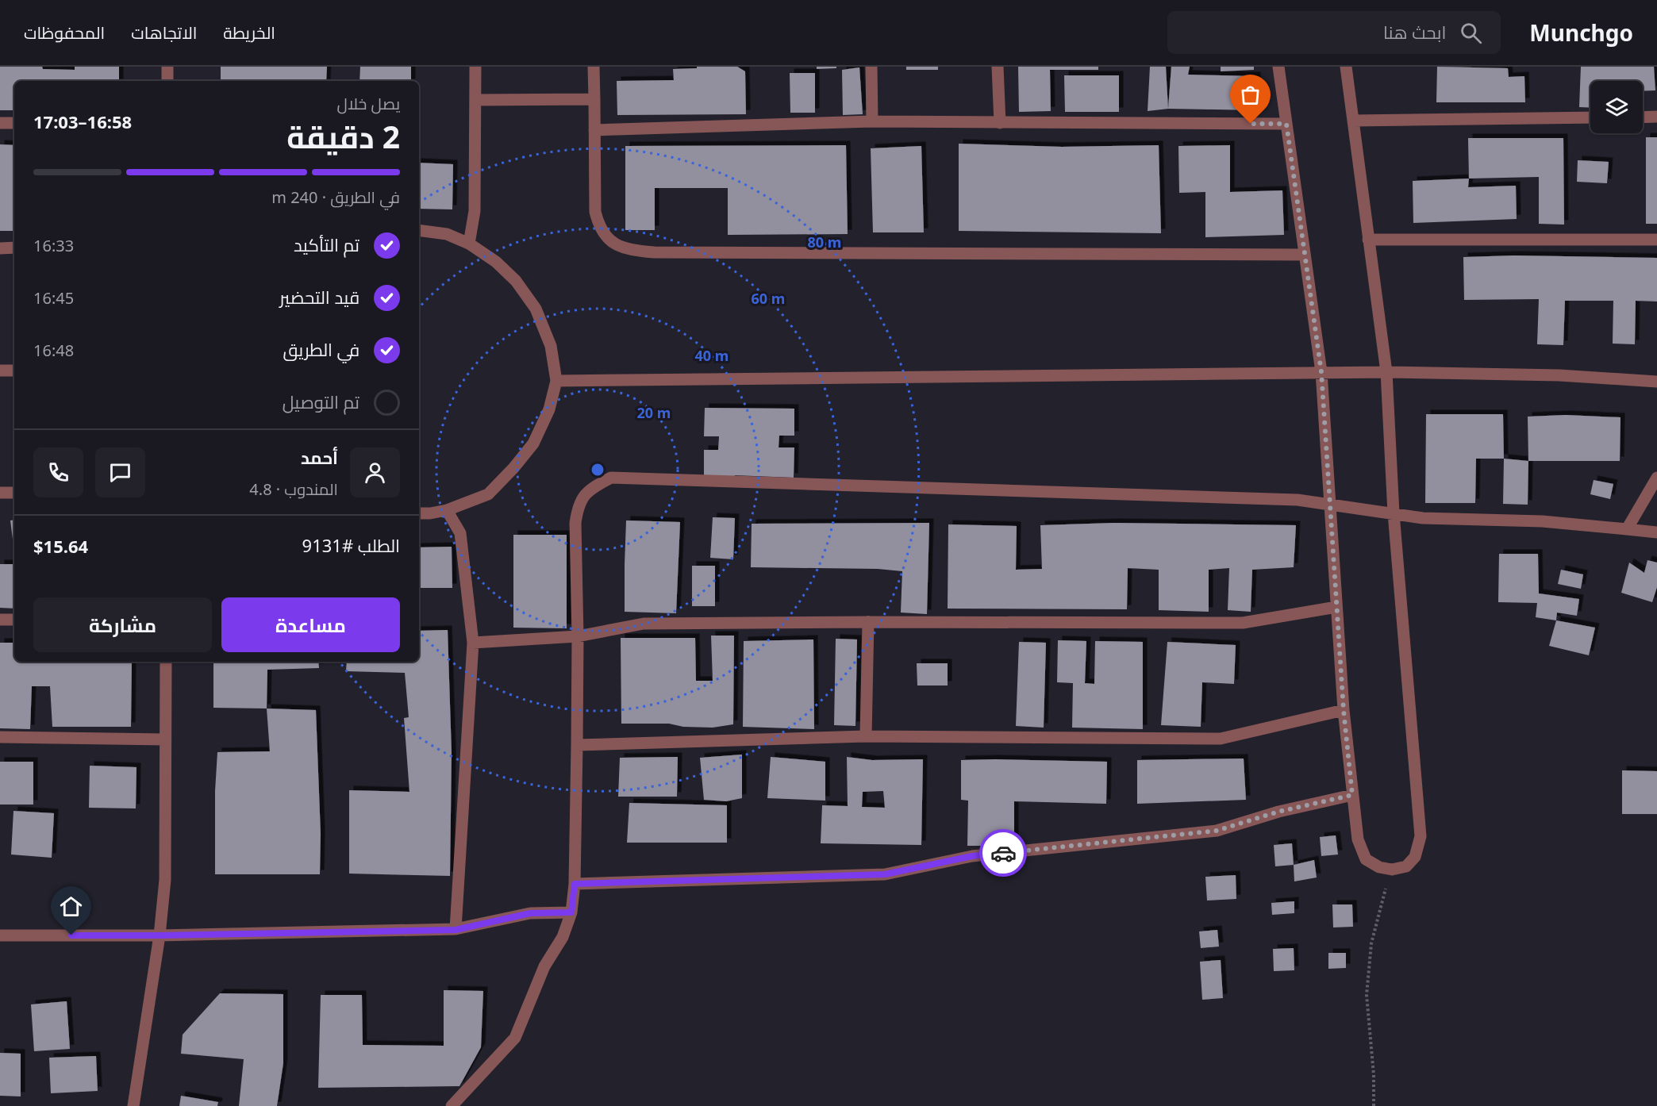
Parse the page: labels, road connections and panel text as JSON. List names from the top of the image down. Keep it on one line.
{"page":{"header":"Munchgo","search":"ابحث هنا","nav":["الخريطة","الاتجاهات","المحفوظات"],"heading":["2 دقيقة","يصل خلال","16:58–17:03"],"panel":["أحمد","المندوب · 4.8","الطلب #9131","$15.64"],"bar":"في الطريق · 240 m","list":[["تم التأكيد","16:33"],["قيد التحضير","16:45"],["في الطريق","16:48"],"تم التوصيل"],"buttons":["مساعدة","مشاركة"]},"rings":["80 m","60 m","40 m","20 m"]}
